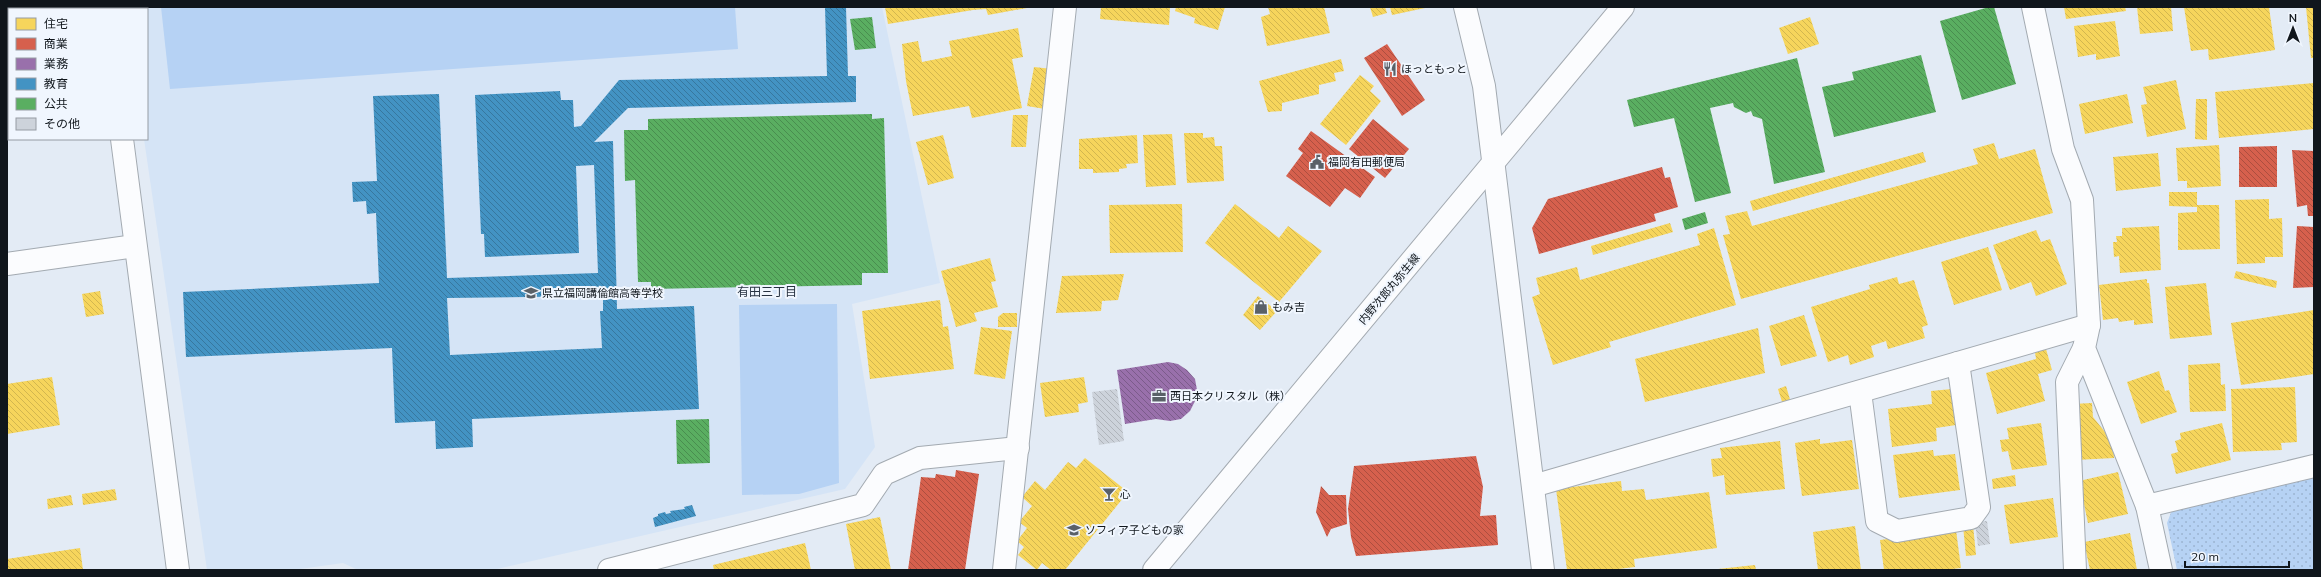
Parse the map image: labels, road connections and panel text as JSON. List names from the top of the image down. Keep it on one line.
{"streets":{"street":["内野次郎丸弥生線"]},"districts":["有田三丁目"],"places":{"restaurant":["ほっともっと"],"public building":["福岡有田郵便局"],"school or university":["県立福岡講倫館高等学校","ソフィア子どもの家"],"shop":["もみ吉"],"office":["西日本クリスタル（株）"],"bar":["心"]},"legend":["住宅","商業","業務","教育","公共","その他"],"scale_bar":"20 m","north":"top"}
